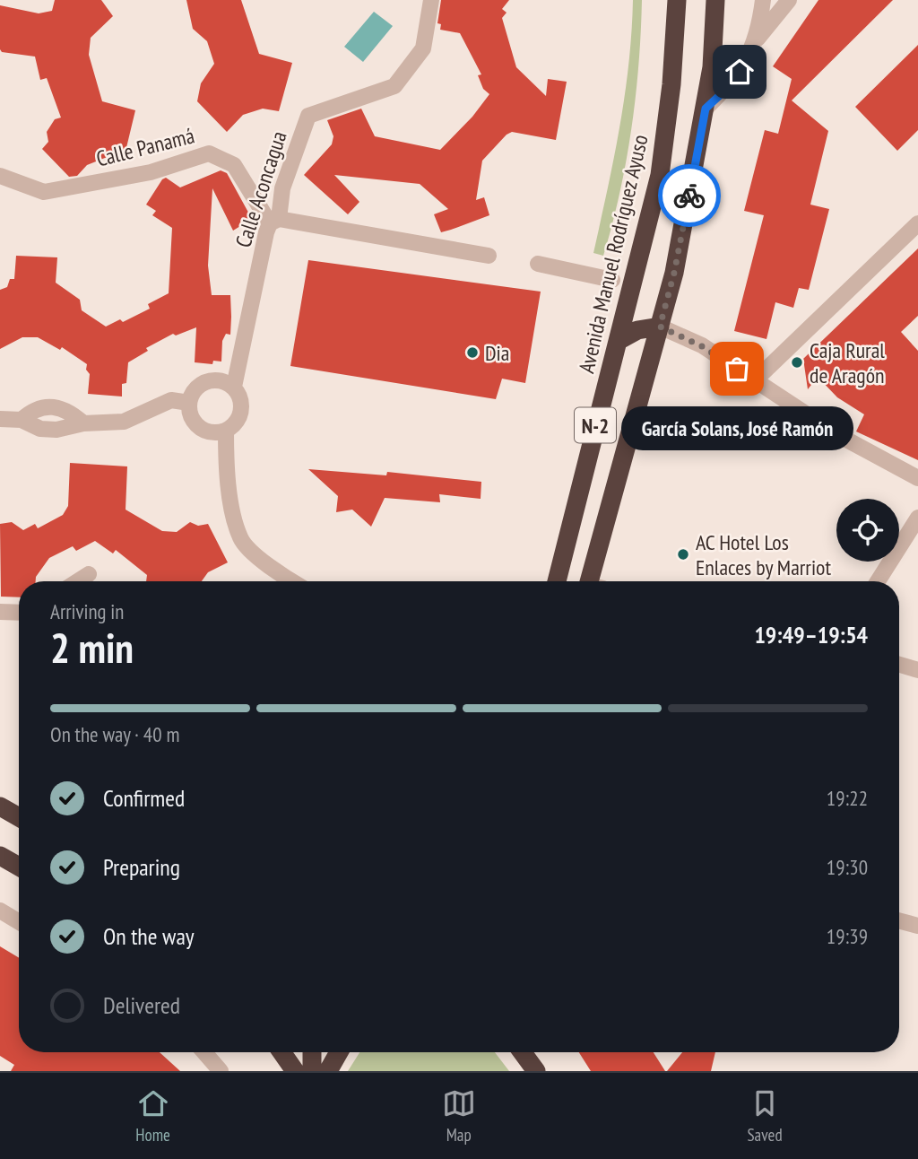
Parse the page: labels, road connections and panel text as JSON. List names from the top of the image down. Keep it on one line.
{"streets":{"highway":["Avenida Manuel Rodríguez Ayuso","N-2"],"street":["Calle Panamá","Calle Aconcagua"]},"crossings":[["Calle Panamá","Calle Aconcagua"]],"places":["Dia","Caja Rural de Aragón","García Solans, José Ramón","AC Hotel Los Enlaces by Marriot"],"page":{"bubble":"García Solans, José Ramón","heading":["2 min","Arriving in","19:49–19:54"],"bar":"On the way · 40 m","list":[["Confirmed","19:22"],["Preparing","19:30"],["On the way","19:39"],"Delivered"],"tabs":["Home","Map","Saved"]}}
